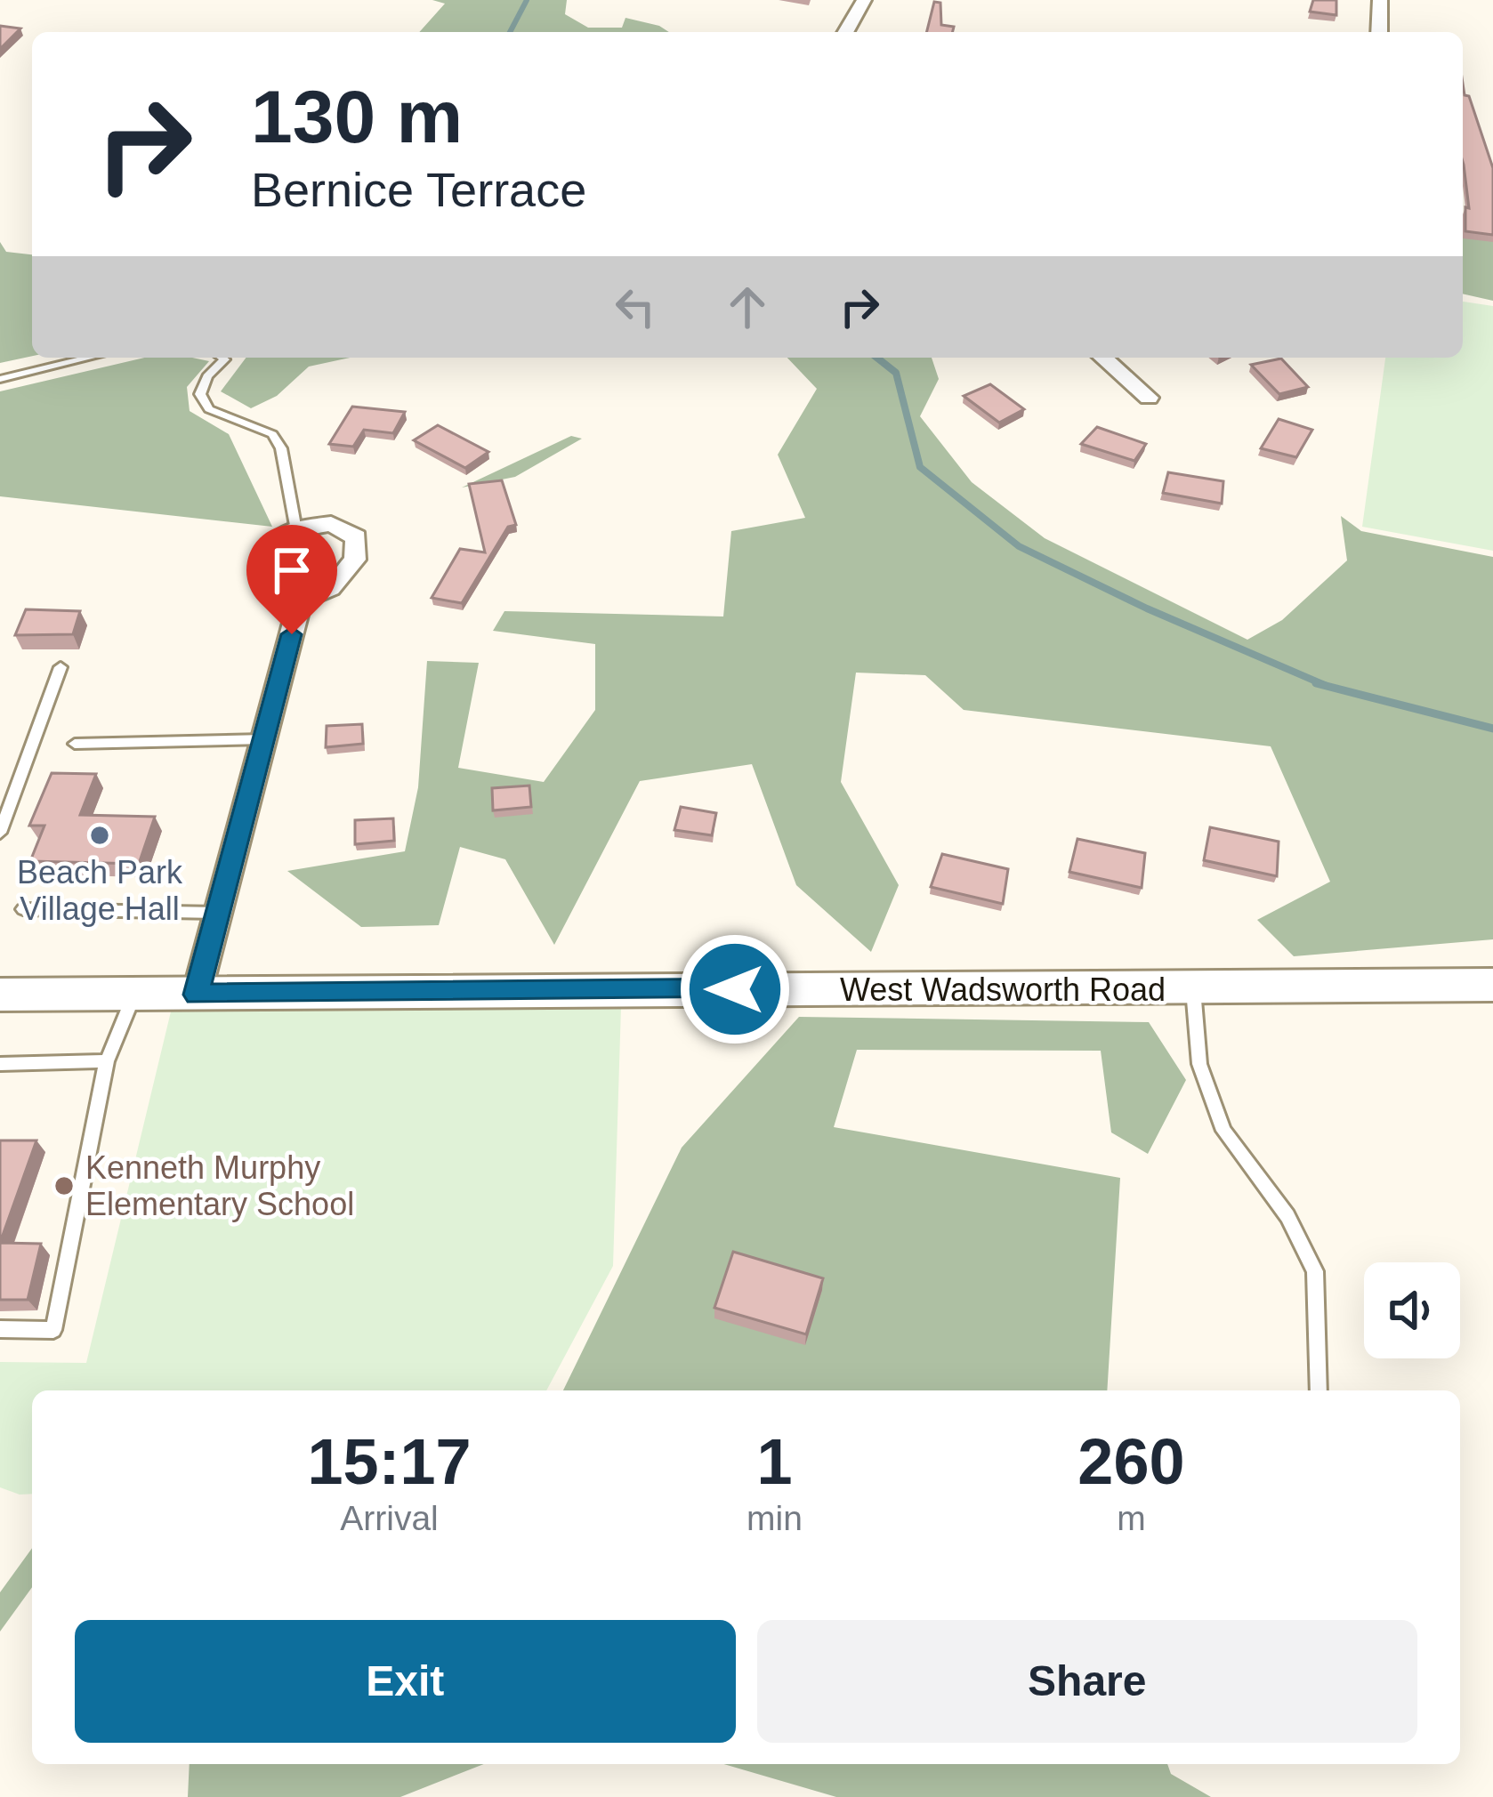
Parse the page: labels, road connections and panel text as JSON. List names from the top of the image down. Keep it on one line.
{"streets":{"main road":["West Wadsworth Road"]},"places":["Beach Park Village Hall","Kenneth Murphy Elementary School"],"page":{"turn":["130 m","Bernice Terrace"],"eta":["15:17","Arrival","1","min","260","m"],"buttons":["Exit","Share"]}}
